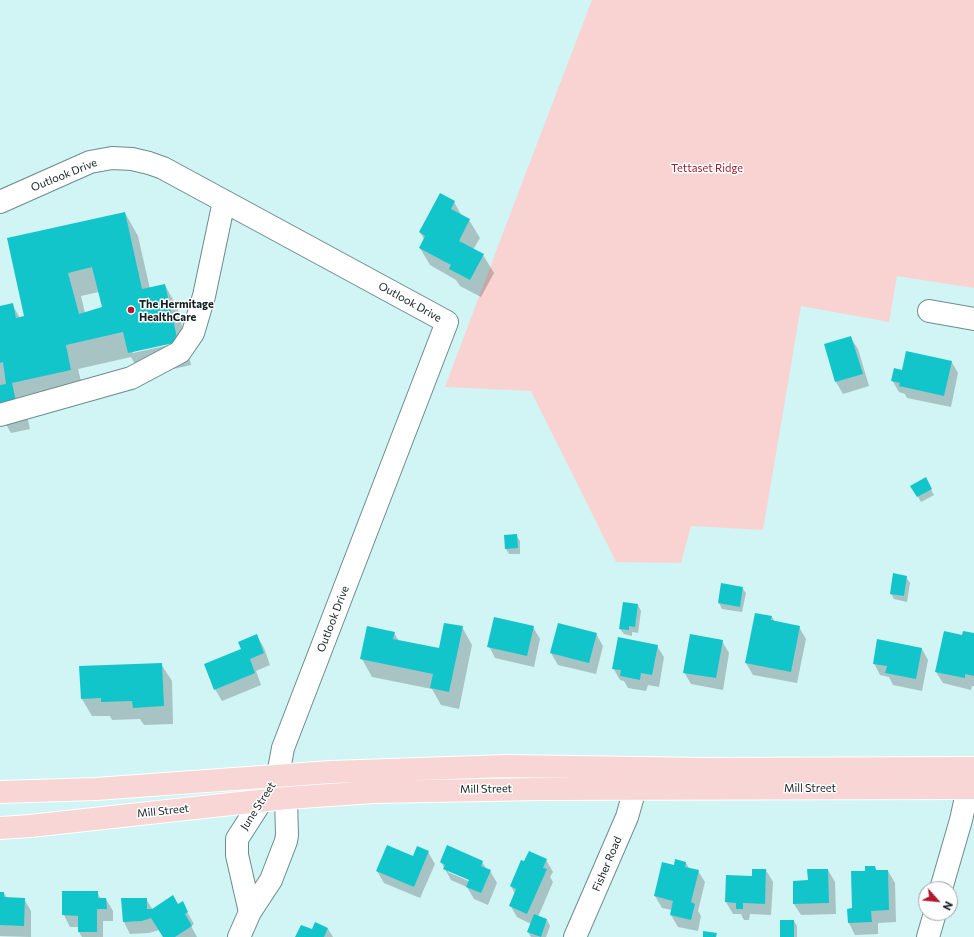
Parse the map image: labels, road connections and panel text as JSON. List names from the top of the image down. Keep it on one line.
{"streets":{"main road":["Mill Street"],"street":["Outlook Drive","June Street","Fisher Road"]},"crossings":[["Outlook Drive","Mill Street"],["Outlook Drive","June Street"],["Mill Street","June Street"],["Mill Street","Fisher Road"]],"parks":["Tettaset Ridge"],"places":["The Hermitage HealthCare"],"north":"bottom right"}
